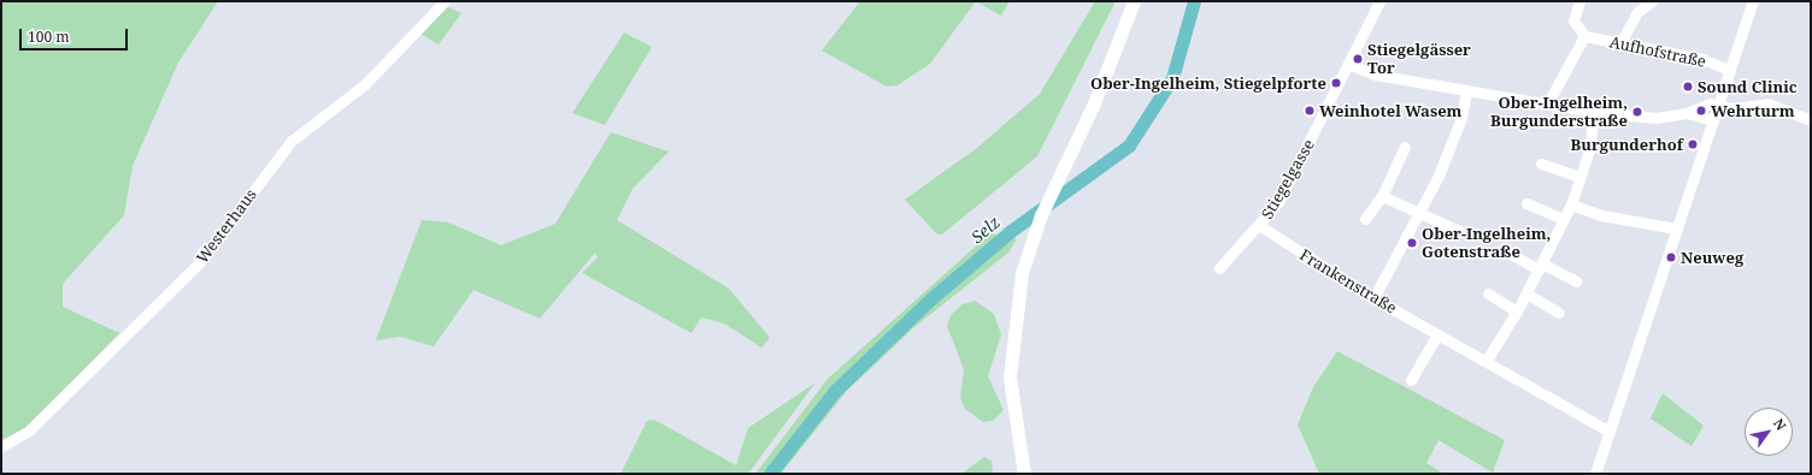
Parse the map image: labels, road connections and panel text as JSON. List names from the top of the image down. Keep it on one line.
{"streets":{"street":["Aufhofstraße","Stiegelgasse","Westerhaus","Frankenstraße"]},"crossings":[["Stiegelgasse","Frankenstraße"]],"water":["Selz"],"places":["Stiegelgässer Tor","Ober-Ingelheim, Stiegelpforte","Sound Clinic","Weinhotel Wasem","Wehrturm","Ober-Ingelheim, Burgunderstraße","Burgunderhof","Ober-Ingelheim, Gotenstraße","Neuweg"],"scale_bar":"100 m","north":"top right"}
